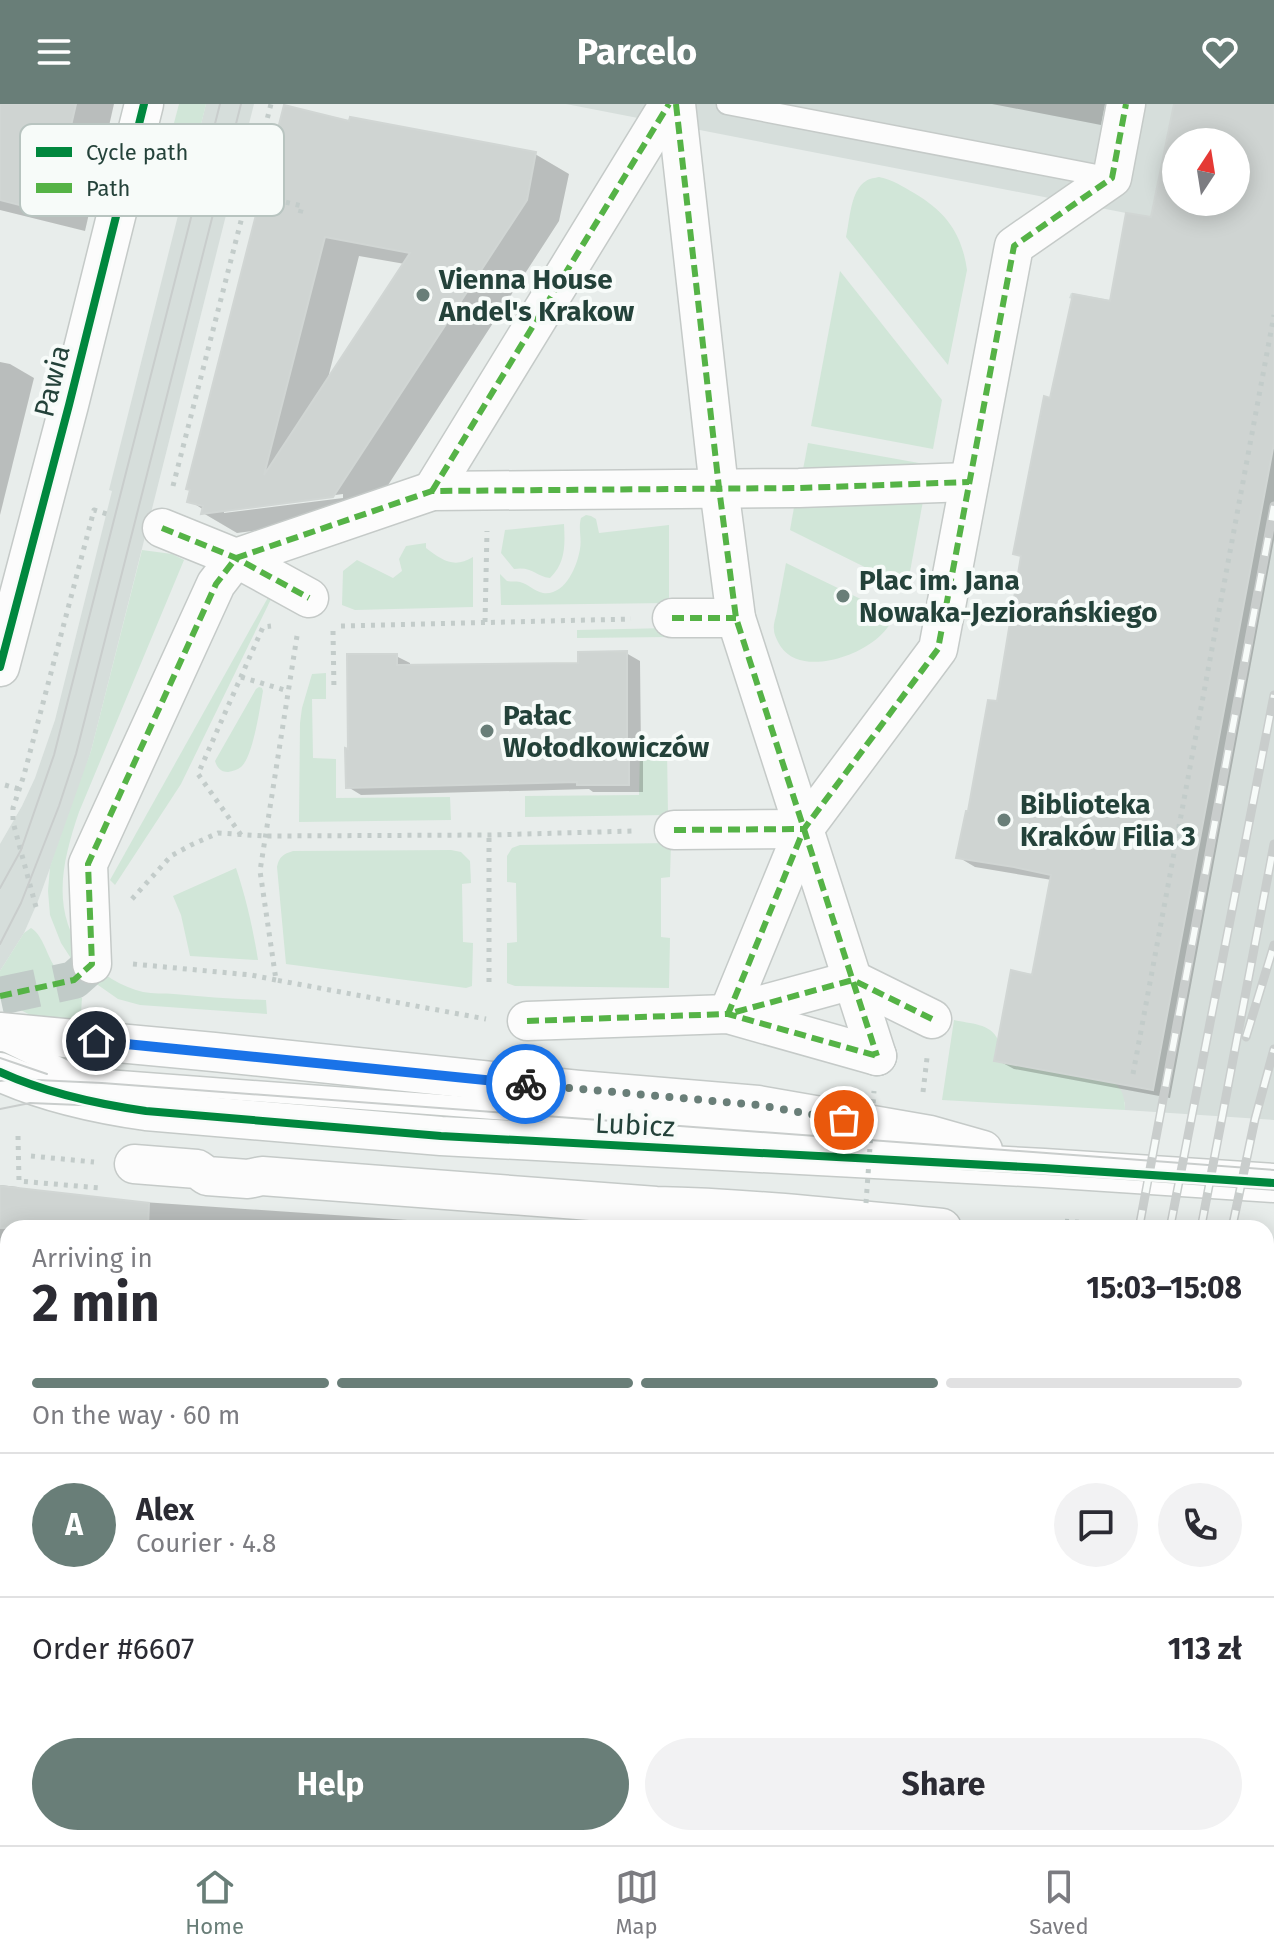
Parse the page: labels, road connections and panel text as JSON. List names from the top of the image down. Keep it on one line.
{"streets":{"street":["Pawia","Lubicz"]},"places":["Vienna House Andel's Krakow","Plac im. Jana Nowaka-Jeziorańskiego","Pałac Wołodkowiczów","Biblioteka Kraków Filia 3"],"legend":["Cycle path","Path"],"north":"top","page":{"header":"Parcelo","heading":["2 min","Arriving in","15:03–15:08"],"panel":["Alex","Courier · 4.8","Order #6607","113 zł"],"bar":"On the way · 60 m","round":"A","buttons":["Help","Share"],"tabs":["Home","Map","Saved"]}}
